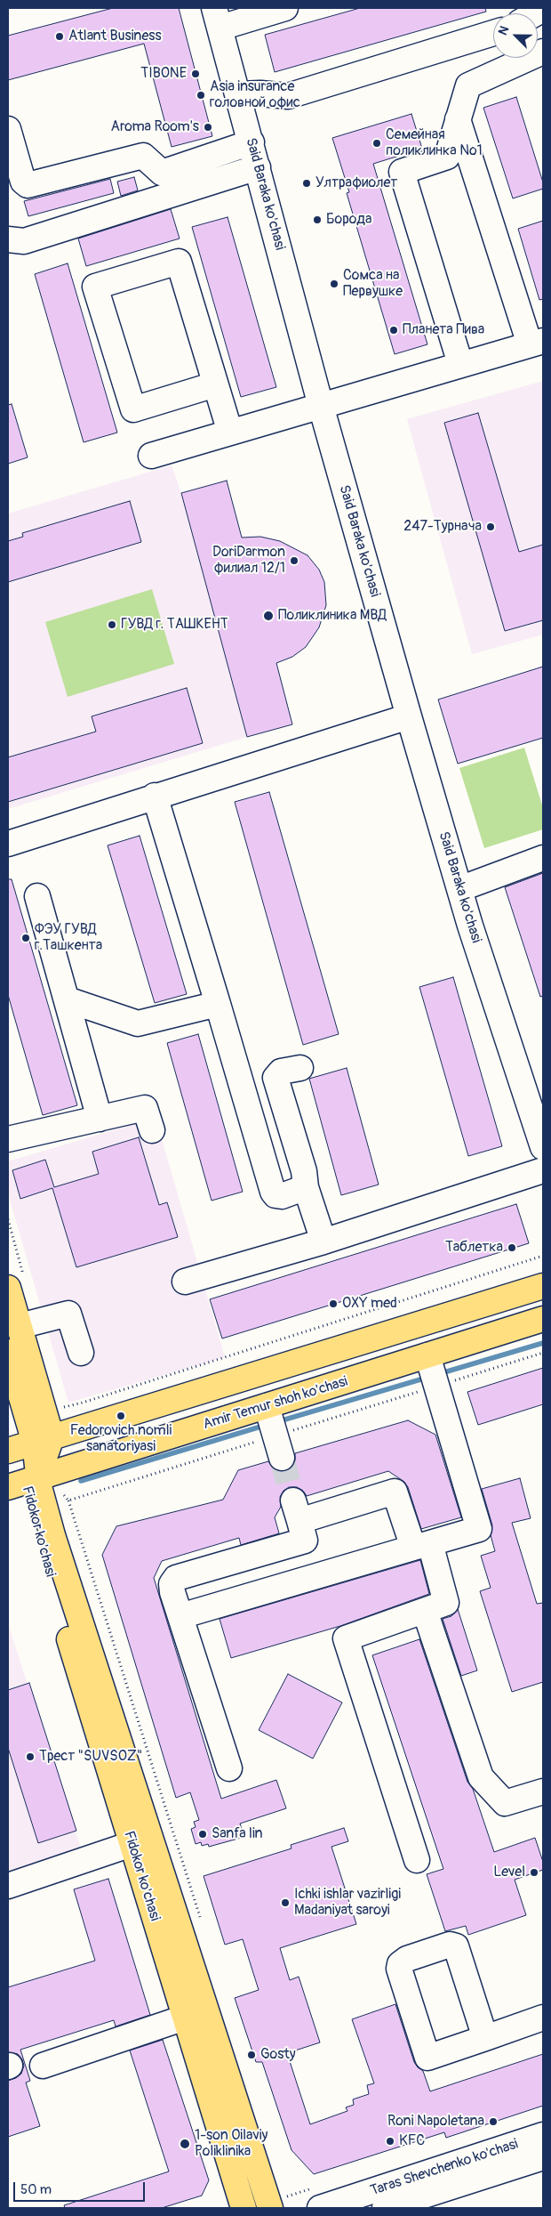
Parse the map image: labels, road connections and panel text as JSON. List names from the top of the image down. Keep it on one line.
{"streets":{"main road":["Amir Temur shoh ko'chasi","Fidokor ko'chasi"],"street":["Said Baraka ko'chasi","Taras Shevchenko ko'chasi"]},"crossings":[["Amir Temur shoh ko'chasi","Fidokor ko'chasi"]],"places":["Atlant Business","TIBONE","Asia insurance головной офис","Aroma Room's","Семейная поликлинка №1","Ултрафиолет","Борода","Сомса на Первушке","Планета Пива","247-Турнача","DoriDarmon филиал 12/1","Поликлиника МВД","ГУВД г. ТАШКЕНТ","ФЭУ ГУВД г.Ташкента","Таблетка","OXY med","Fedorovich nomli sanatoriyasi","Трест \"SUVSOZ\"","Sanfa lin","Level","Ichki ishlar vazirligi Madaniyat saroyi","Gosty","Roni Napoletana","KFC","1-son Oilaviy Poliklinika"],"scale_bar":"50 m","north":"top left"}
